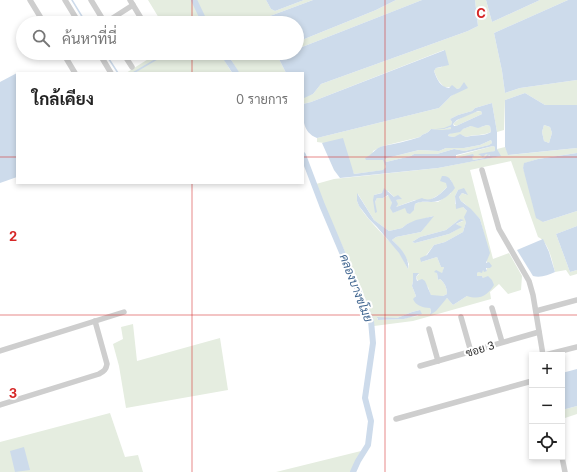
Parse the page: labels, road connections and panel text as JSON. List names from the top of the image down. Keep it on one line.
{"streets":{"street":["ซอย 3"]},"water":["คลองบางขโมย"],"page":{"search":"ค้นหาที่นี่","heading":["ใกล้เคียง","0 รายการ"],"map_buttons":["+","−"]},"grid":{"columns":["C"],"rows":["2","3"]}}
